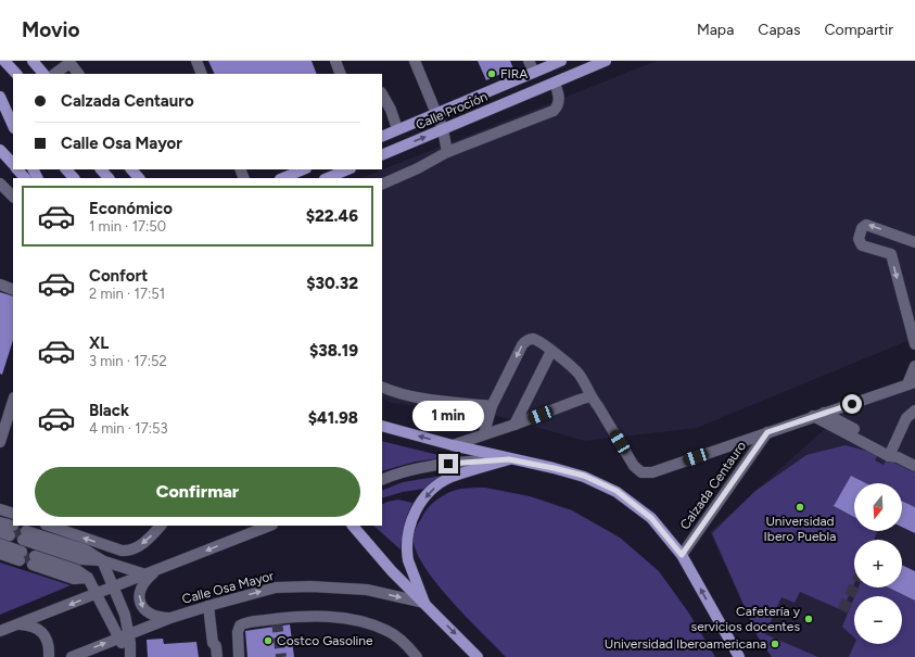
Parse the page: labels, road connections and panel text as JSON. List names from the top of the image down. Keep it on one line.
{"streets":{"main road":["Calle Proción"],"street":["Calzada Centauro","Calle Osa Mayor"]},"places":["FIRA","Universidad Ibero Puebla","Cafetería y servicios docentes","Costco Gasoline","Universidad Iberoamericana"],"north":"bottom","page":{"header":"Movio","nav":["Mapa","Capas","Compartir"],"banner":["Calzada Centauro","Calle Osa Mayor"],"list":[{"name":"Económico","note":"1 min · 17:50","value":"$22.46"},{"name":"Confort","note":"2 min · 17:51","value":"$30.32"},{"name":"XL","note":"3 min · 17:52","value":"$38.19"},{"name":"Black","note":"4 min · 17:53","value":"$41.98"}],"bubble":"1 min","buttons":"Confirmar","map_buttons":["+","−"]}}
